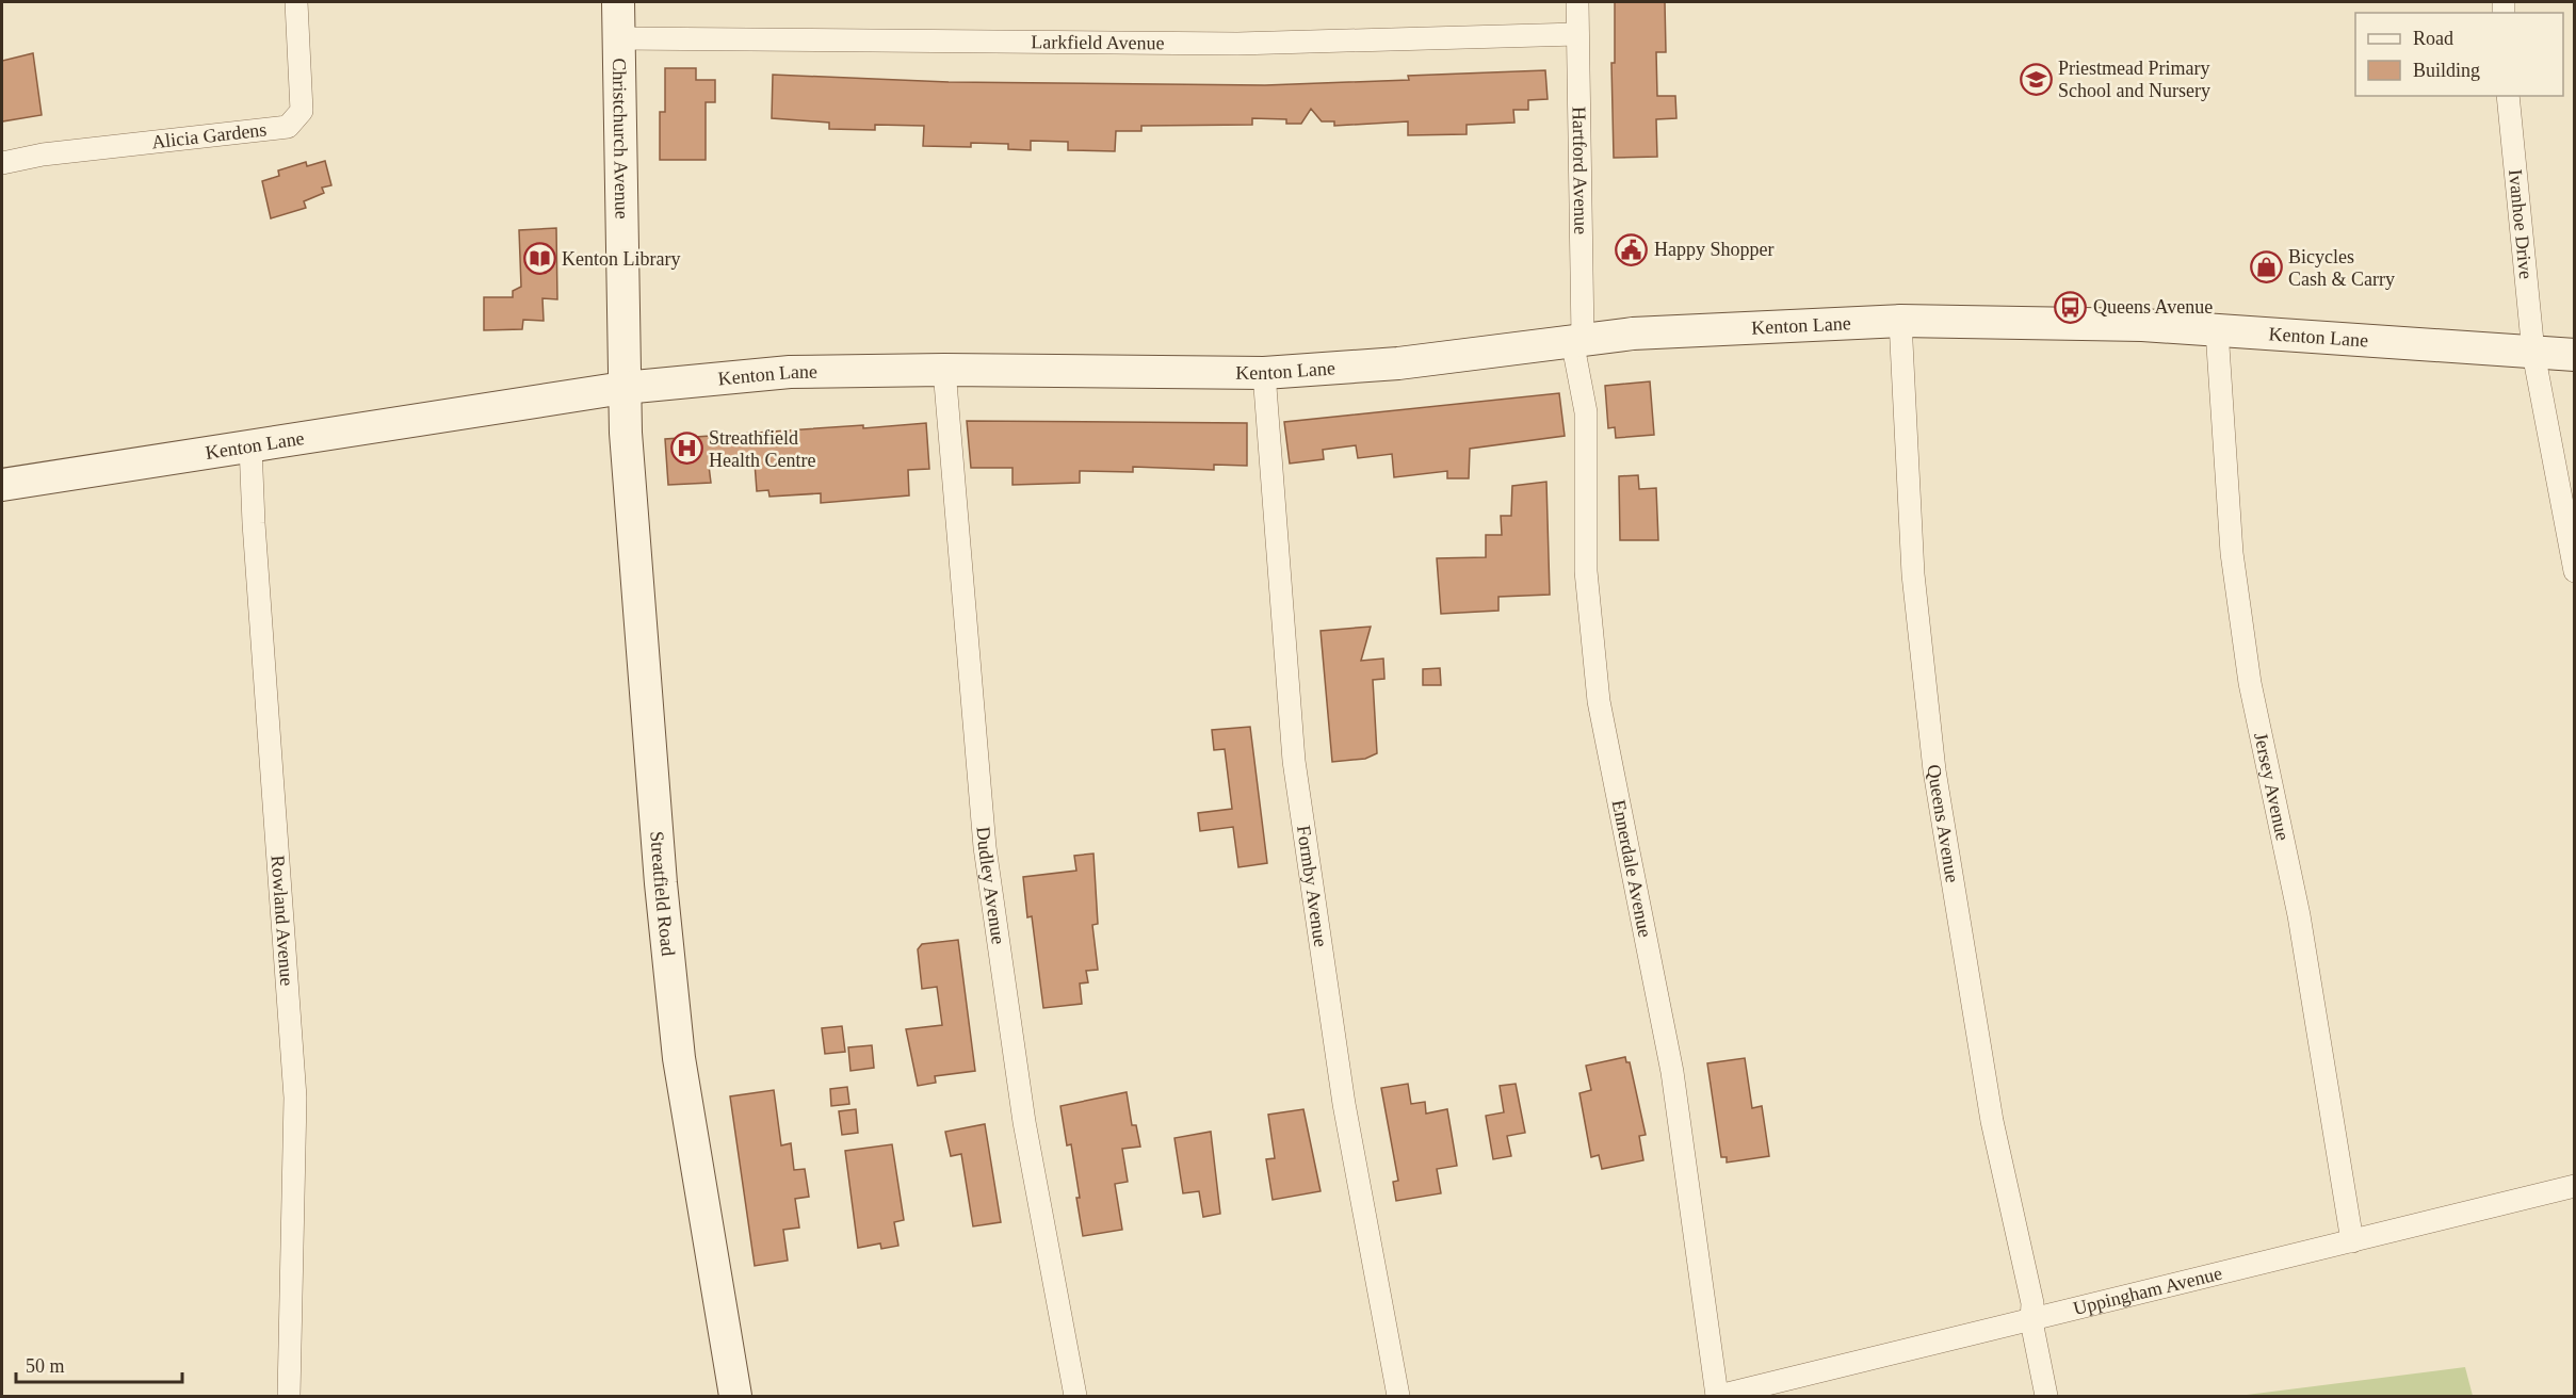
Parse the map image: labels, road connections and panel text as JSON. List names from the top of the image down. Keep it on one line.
{"streets":{"street":["Larkfield Avenue","Alicia Gardens","Christchurch Avenue","Hartford Avenue","Ivanhoe Drive","Kenton Lane","Jersey Avenue","Queens Avenue","Ennerdale Avenue","Dudley Avenue","Formby Avenue","Streatfield Road","Rowland Avenue","Uppingham Avenue"]},"crossings":[["Larkfield Avenue","Christchurch Avenue"],["Larkfield Avenue","Hartford Avenue"],["Christchurch Avenue","Kenton Lane"],["Christchurch Avenue","Streatfield Road"],["Hartford Avenue","Kenton Lane"],["Hartford Avenue","Ennerdale Avenue"],["Ivanhoe Drive","Kenton Lane"],["Kenton Lane","Jersey Avenue"],["Kenton Lane","Queens Avenue"],["Kenton Lane","Ennerdale Avenue"],["Kenton Lane","Dudley Avenue"],["Kenton Lane","Formby Avenue"],["Kenton Lane","Streatfield Road"],["Kenton Lane","Rowland Avenue"],["Jersey Avenue","Uppingham Avenue"],["Queens Avenue","Uppingham Avenue"],["Ennerdale Avenue","Uppingham Avenue"]],"places":{"school or university":["Priestmead Primary School and Nursery"],"public building":["Happy Shopper"],"library":["Kenton Library"],"shop":["Bicycles Cash & Carry"],"bus stop":["Queens Avenue"],"hospital":["Streathfield Health Centre"]},"legend":["Road","Building"],"scale_bar":"50 m"}
